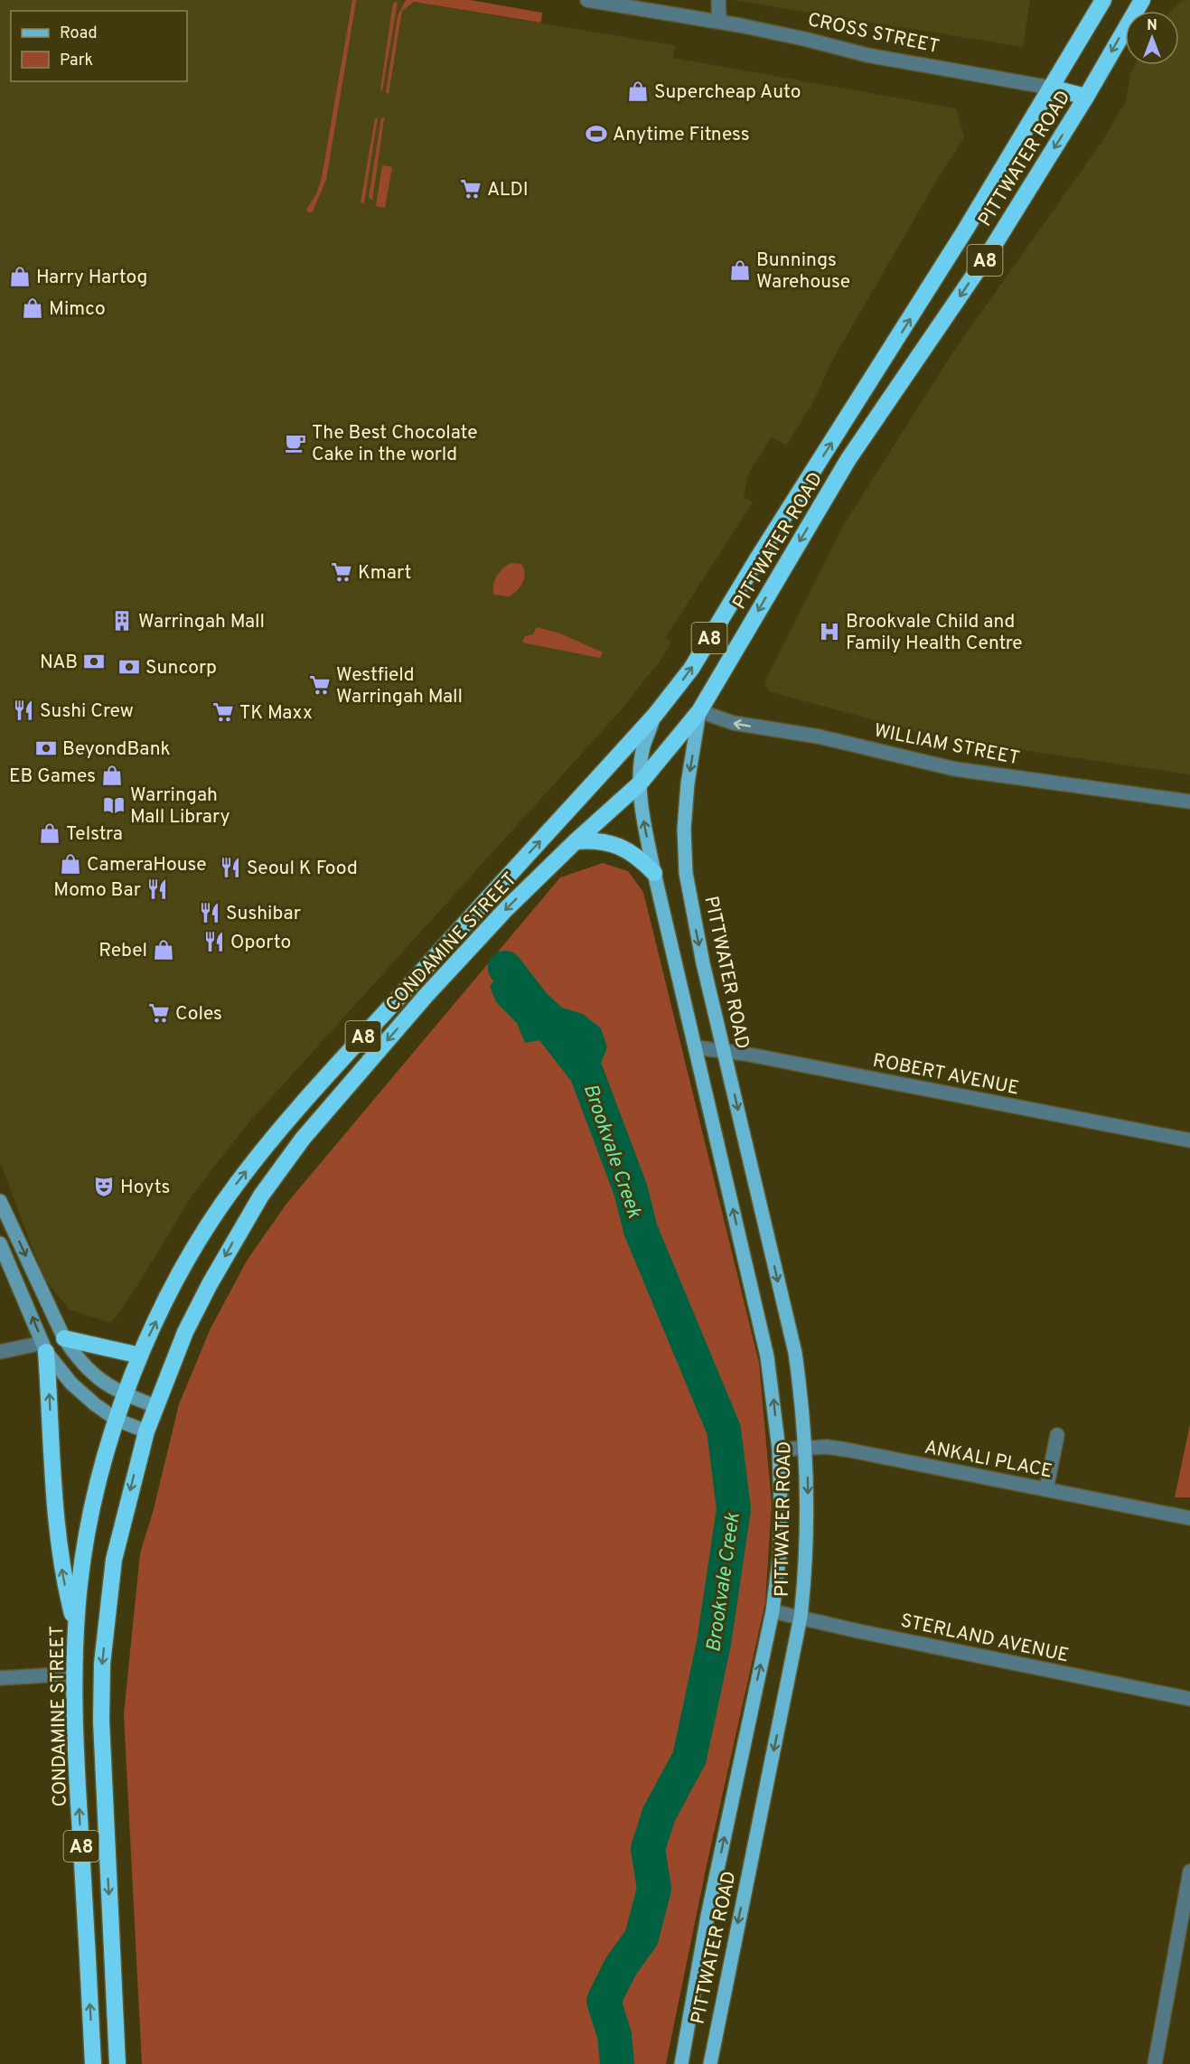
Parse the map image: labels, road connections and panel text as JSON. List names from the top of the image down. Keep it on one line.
{"streets":{"highway":["CROSS STREET","PITTWATER ROAD","A8","CONDAMINE STREET"],"street":["WILLIAM STREET","ROBERT AVENUE","ANKALI PLACE","STERLAND AVENUE"]},"crossings":[["CROSS STREET","PITTWATER ROAD"],["PITTWATER ROAD","WILLIAM STREET"],["PITTWATER ROAD","CONDAMINE STREET"],["PITTWATER ROAD","ROBERT AVENUE"],["PITTWATER ROAD","ANKALI PLACE"],["PITTWATER ROAD","STERLAND AVENUE"],["WILLIAM STREET","CONDAMINE STREET"]],"one_way":["WILLIAM STREET"],"water":["Brookvale Creek"],"places":{"shop":["Supercheap Auto","Bunnings Warehouse","Harry Hartog","Mimco","EB Games","Telstra","CameraHouse","Rebel"],"sports":["Anytime Fitness"],"supermarket":["ALDI","Kmart","Westfield Warringah Mall","TK Maxx","Coles"],"cafe":["The Best Chocolate Cake in the world"],"building":["Warringah Mall"],"hospital":["Brookvale Child and Family Health Centre"],"bank":["NAB","Suncorp","BeyondBank"],"restaurant":["Sushi Crew","Seoul K Food","Momo Bar","Sushibar","Oporto"],"library":["Warringah Mall Library"],"theatre":["Hoyts"]},"legend":["Road","Park"],"north":"top"}
